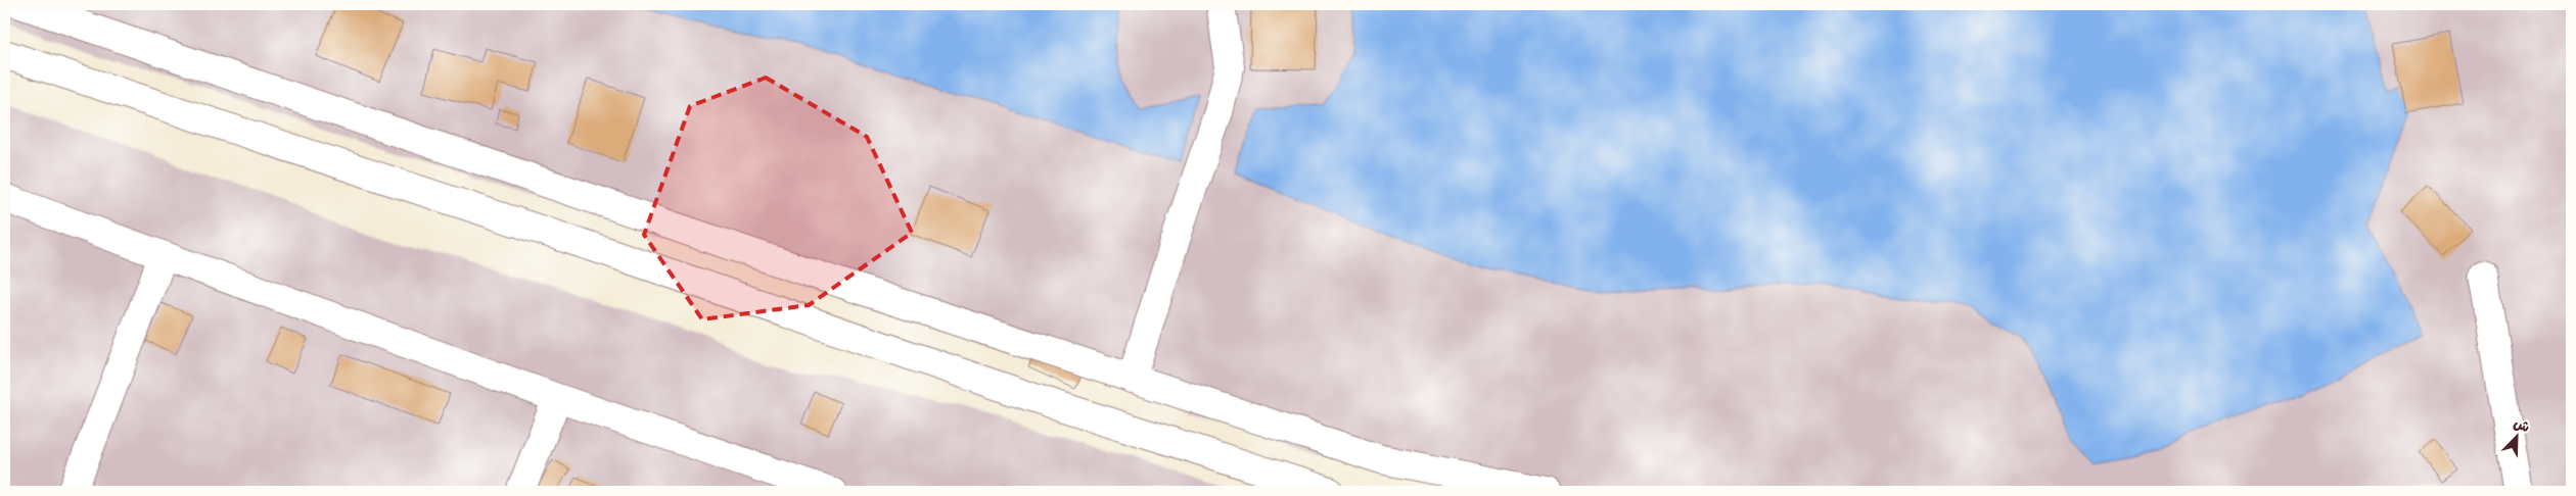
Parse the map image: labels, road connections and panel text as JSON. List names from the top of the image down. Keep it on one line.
{"north":"top right"}
